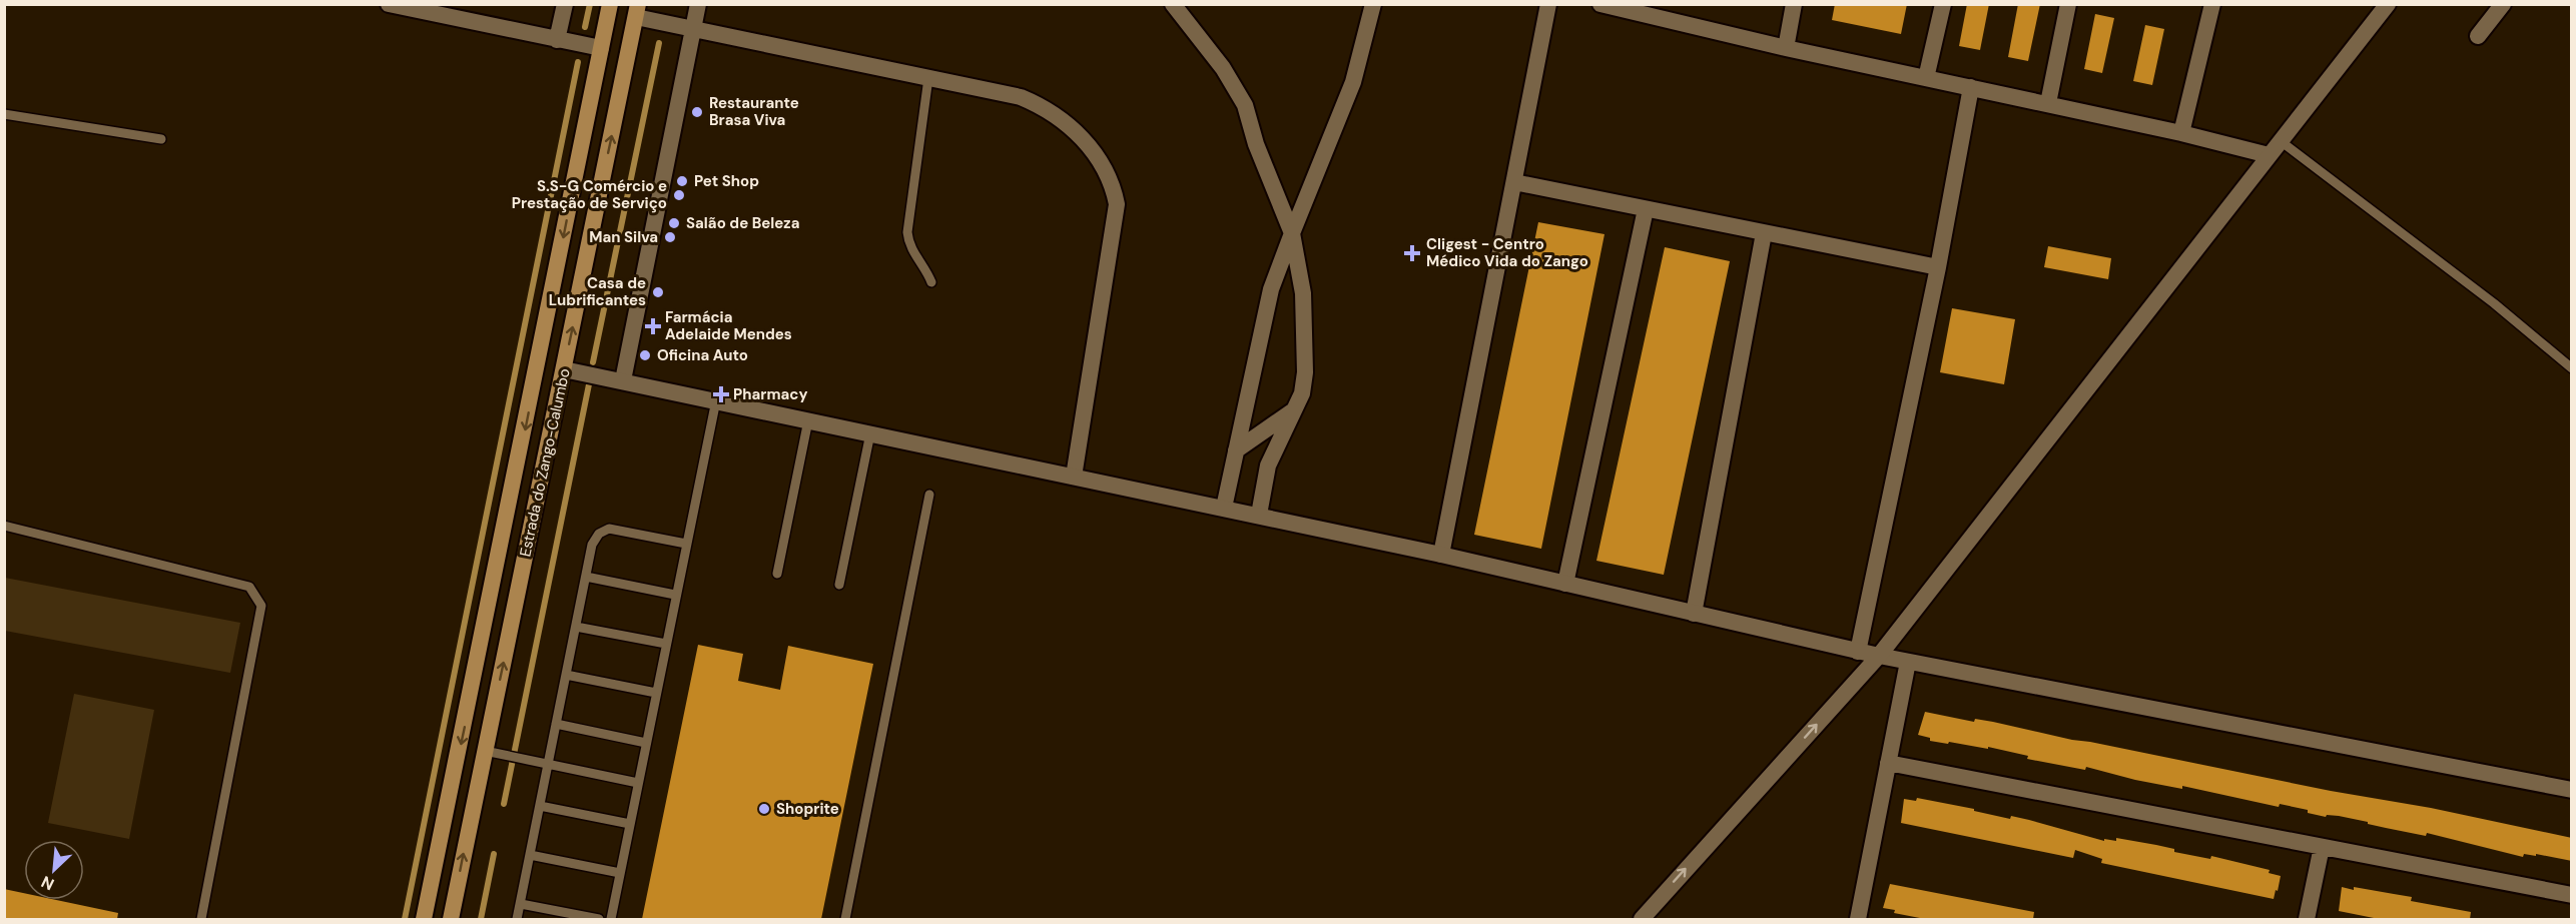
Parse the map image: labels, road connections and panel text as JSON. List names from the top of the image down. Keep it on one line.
{"streets":{"main road":["Estrada do Zango-Calumbo"]},"places":{"other":["Restaurante Brasa Viva","Pet Shop","S.S-G Comércio e Prestação de Serviço","Salão de Beleza","Man Silva","Casa de Lubrificantes","Oficina Auto","Shoprite"],"health":["Cligest - Centro Médico Vida do Zango","Farmácia Adelaide Mendes","Pharmacy"]},"north":"bottom left"}
